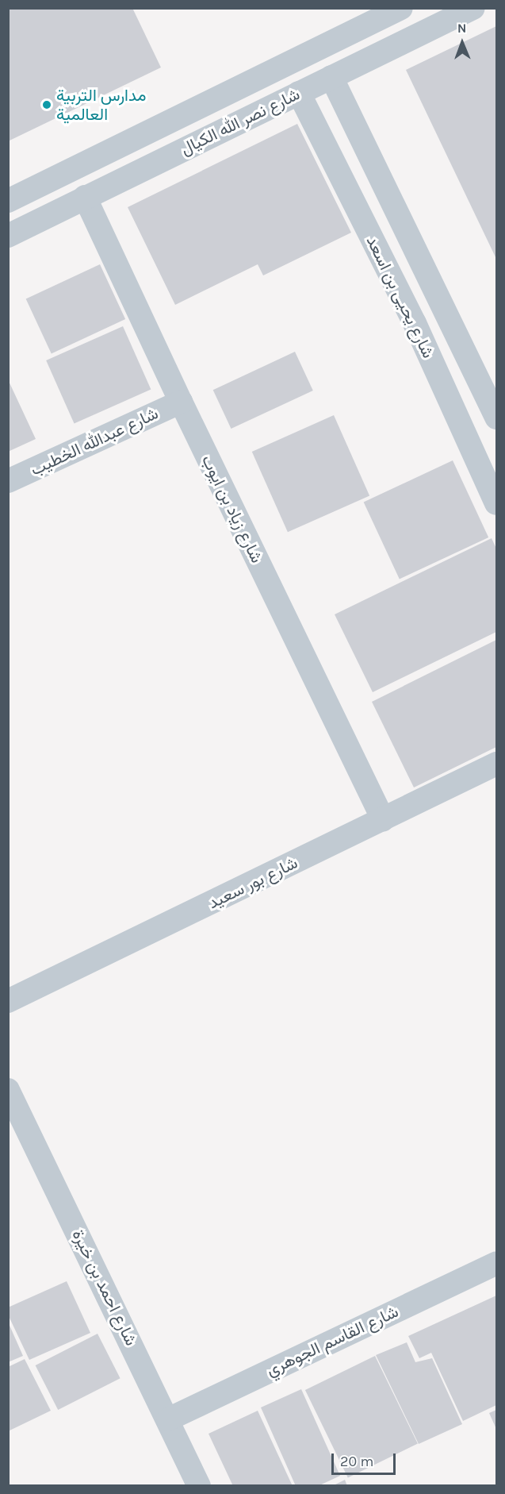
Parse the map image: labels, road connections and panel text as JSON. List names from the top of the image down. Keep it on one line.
{"streets":{"street":["شارع نصر الله الكيال","شارع يحيى بن اسعد","شارع عبدالله الخطيب","شارع زياد بن ايوب","شارع بور سعيد","شارع احمد بن خيرة","شارع القاسم الجوهري"]},"crossings":[["شارع نصر الله الكيال","شارع يحيى بن اسعد"],["شارع نصر الله الكيال","شارع زياد بن ايوب"],["شارع عبدالله الخطيب","شارع زياد بن ايوب"],["شارع زياد بن ايوب","شارع بور سعيد"],["شارع احمد بن خيرة","شارع القاسم الجوهري"]],"places":["مدارس التربية العالمية"],"scale_bar":"20 m","north":"top"}
